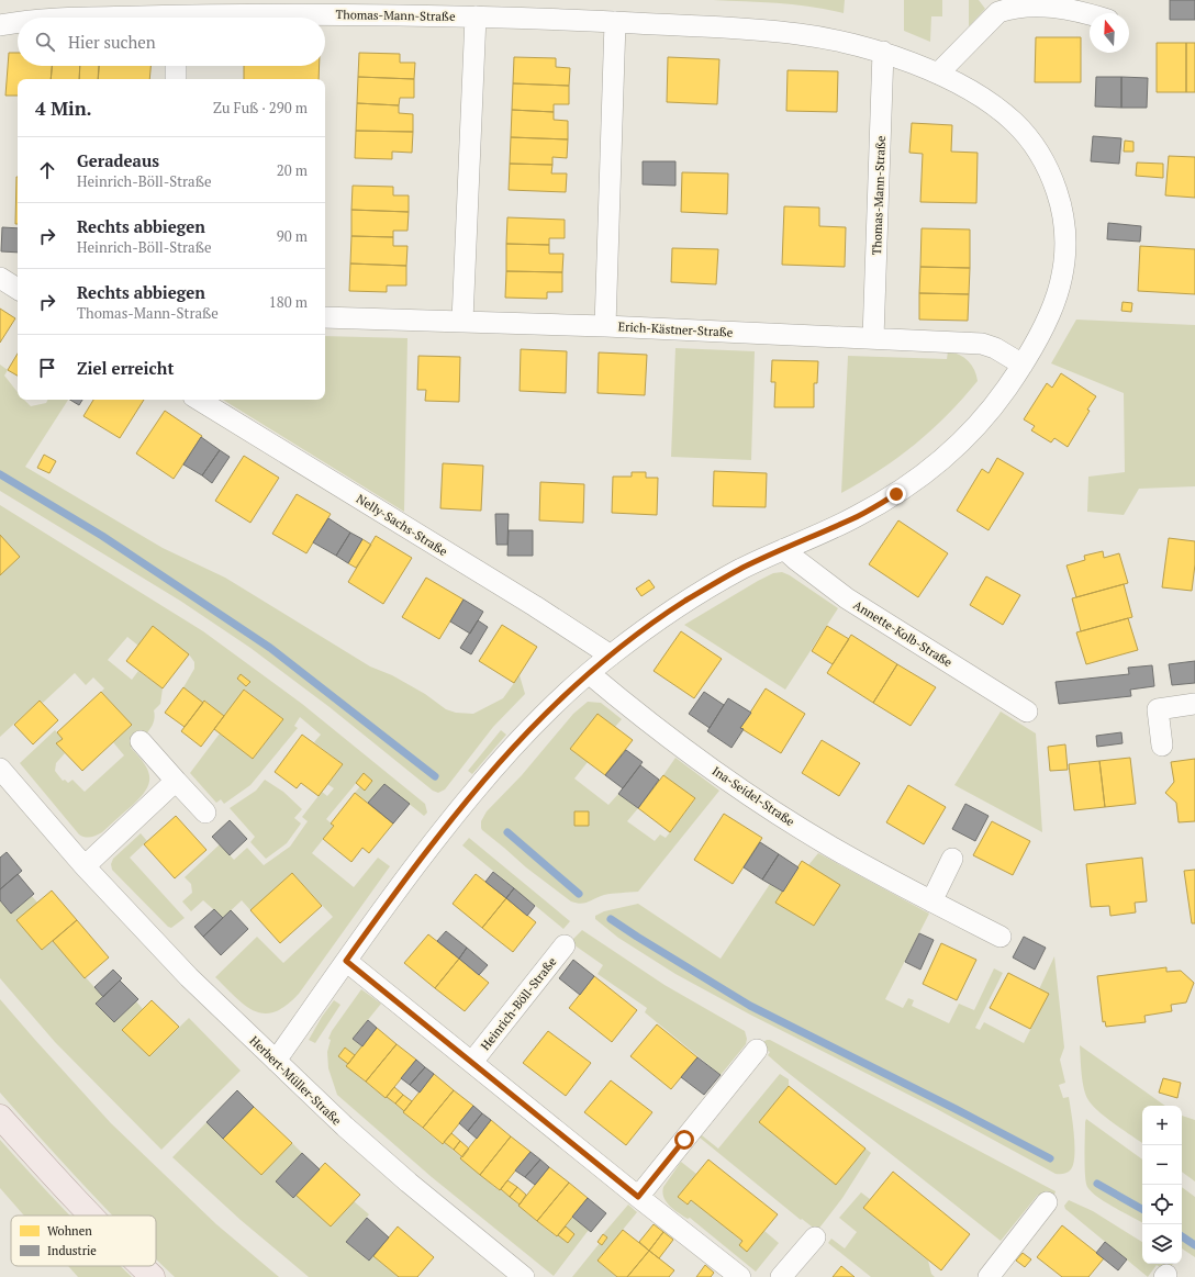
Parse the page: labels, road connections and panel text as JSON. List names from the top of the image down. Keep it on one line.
{"streets":{"street":["Thomas-Mann-Straße","Erich-Kästner-Straße","Nelly-Sachs-Straße","Annette-Kolb-Straße","Ina-Seidel-Straße","Heinrich-Böll-Straße","Herbert-Müller-Straße"]},"crossings":[["Thomas-Mann-Straße","Erich-Kästner-Straße"],["Thomas-Mann-Straße","Nelly-Sachs-Straße"],["Thomas-Mann-Straße","Annette-Kolb-Straße"],["Thomas-Mann-Straße","Ina-Seidel-Straße"],["Thomas-Mann-Straße","Heinrich-Böll-Straße"],["Thomas-Mann-Straße","Herbert-Müller-Straße"]],"legend":["Wohnen","Industrie"],"north":"top","page":{"search":"Hier suchen","heading":["4 Min.","Zu Fuß · 290 m"],"list":[["Geradeaus","Heinrich-Böll-Straße","20 m"],["Rechts abbiegen","Heinrich-Böll-Straße","90 m"],["Rechts abbiegen","Thomas-Mann-Straße","180 m"],"Ziel erreicht"],"map_buttons":["+","−"]}}
